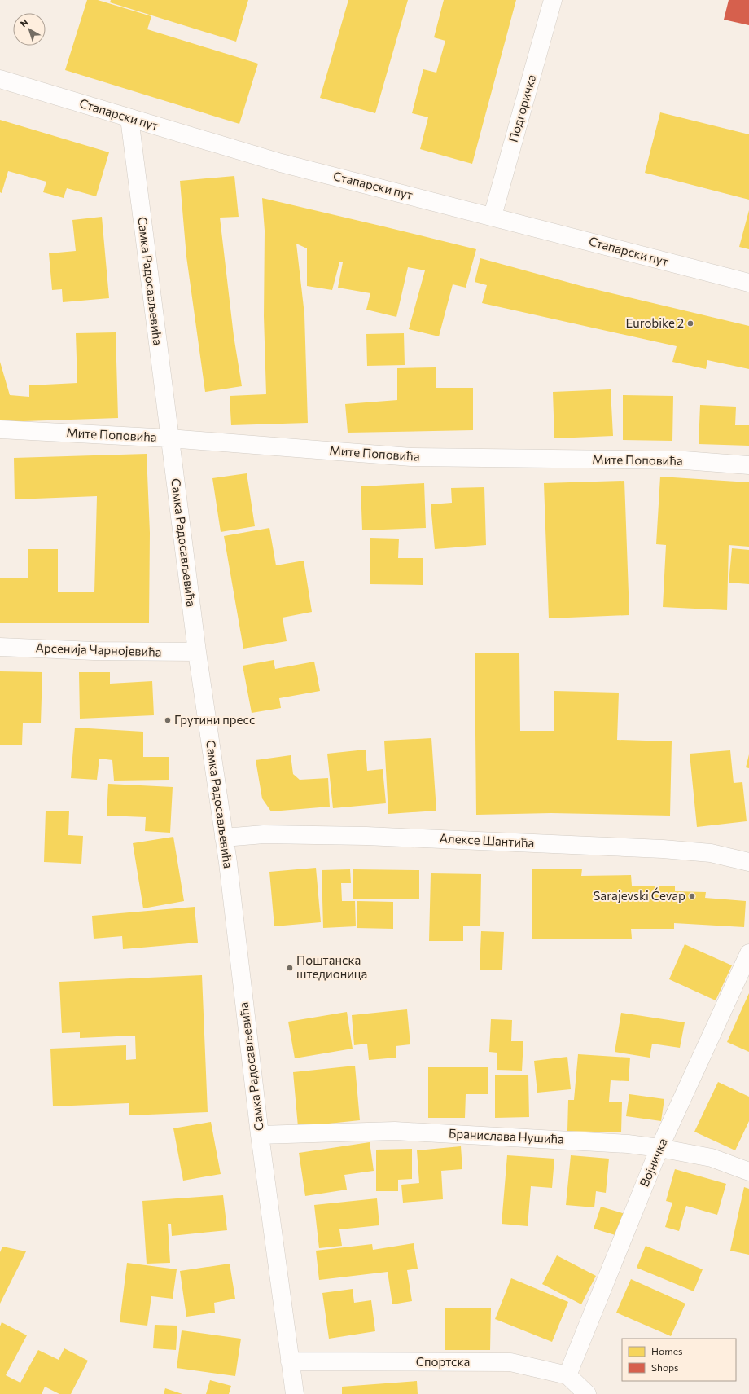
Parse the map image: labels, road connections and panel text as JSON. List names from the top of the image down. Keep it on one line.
{"streets":{"street":["Подгоричка","Стапарски пут","Самка Радосављевића","Мите Поповића","Арсенија Чарнојевића","Алексе Шантића","Бранислава Нушића","Војничка","Спортска"]},"crossings":[["Подгоричка","Стапарски пут"],["Стапарски пут","Самка Радосављевића"],["Самка Радосављевића","Мите Поповића"],["Самка Радосављевића","Арсенија Чарнојевића"],["Самка Радосављевића","Алексе Шантића"],["Самка Радосављевића","Бранислава Нушића"],["Самка Радосављевића","Спортска"],["Бранислава Нушића","Војничка"],["Војничка","Спортска"]],"places":["Eurobike 2","Грутини пресс","Sarajevski Ćevap","Поштанска штедионица"],"legend":["Homes","Shops"],"north":"top left"}
